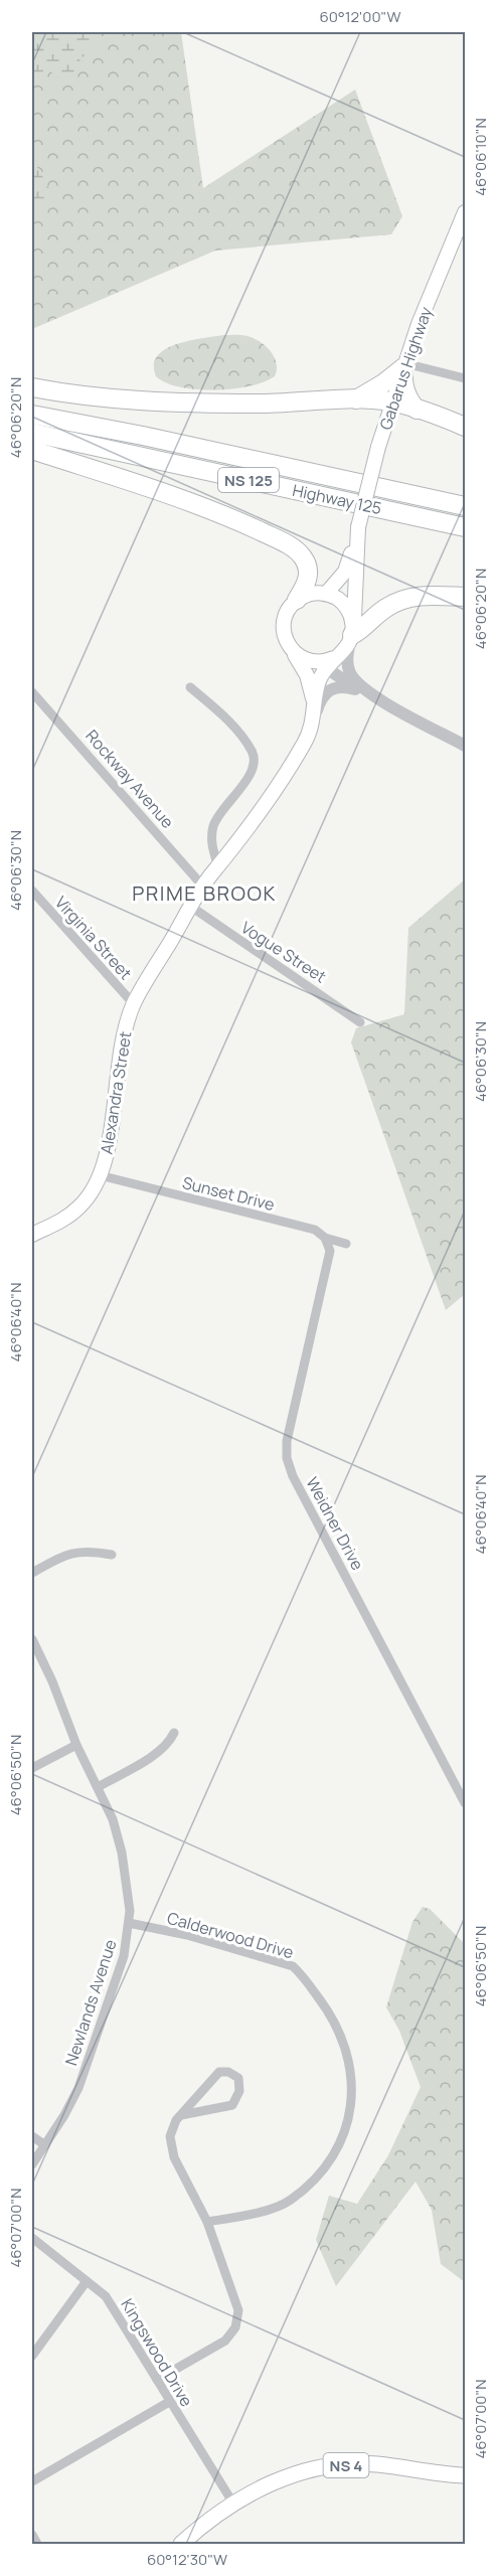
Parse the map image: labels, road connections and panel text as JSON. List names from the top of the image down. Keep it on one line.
{"streets":{"highway":["NS 125","Highway 125"],"main road":["Gabarus Highway","Alexandra Street","NS 4"],"street":["Rockway Avenue","Virginia Street","Vogue Street","Sunset Drive","Weidner Drive","Calderwood Drive","Newlands Avenue","Kingswood Drive"]},"crossings":[["Gabarus Highway","Alexandra Street"],["Rockway Avenue","Alexandra Street"],["Virginia Street","Alexandra Street"],["Vogue Street","Alexandra Street"],["Alexandra Street","Sunset Drive"],["Sunset Drive","Weidner Drive"],["Calderwood Drive","Newlands Avenue"],["Kingswood Drive","NS 4"]],"districts":["PRIME BROOK"],"coordinates":["60°12'00\"W","46°06'10\"N","46°06'20\"N","46°06'30\"N","46°06'40\"N","46°06'50\"N","46°07'00\"N","60°12'30\"W"]}
